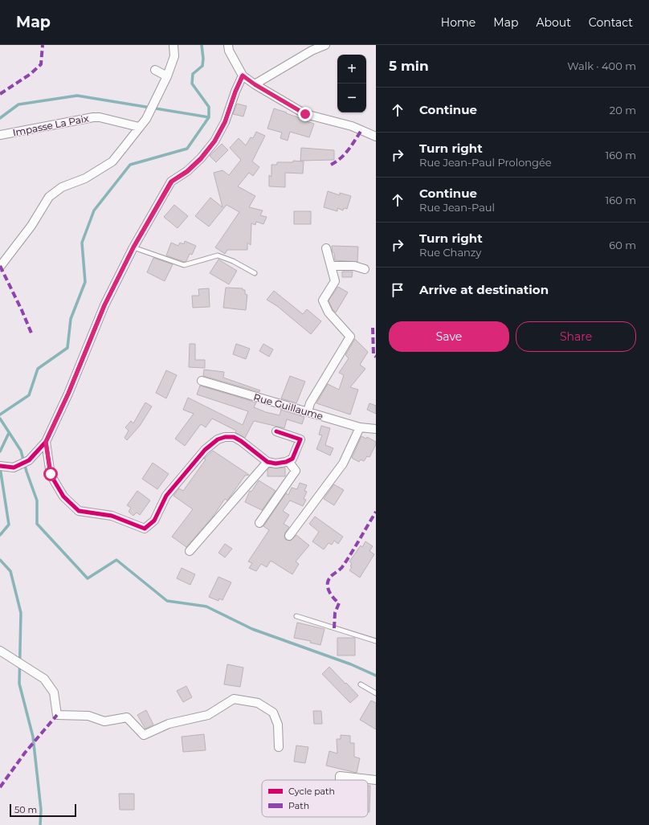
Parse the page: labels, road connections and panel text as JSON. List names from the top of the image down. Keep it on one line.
{"streets":{"street":["Impasse La Paix","Rue Guillaume"]},"legend":["Cycle path","Path"],"scale_bar":"50 m","page":{"header":"Map","nav":["Home","Map","About","Contact"],"heading":["5 min","Walk · 400 m"],"map_buttons":["+","−"],"list":[["Continue","20 m"],["Turn right","Rue Jean-Paul Prolongée","160 m"],["Continue","Rue Jean-Paul","160 m"],["Turn right","Rue Chanzy","60 m"],"Arrive at destination"],"buttons":["Save","Share"],"scale":"50 m"}}
